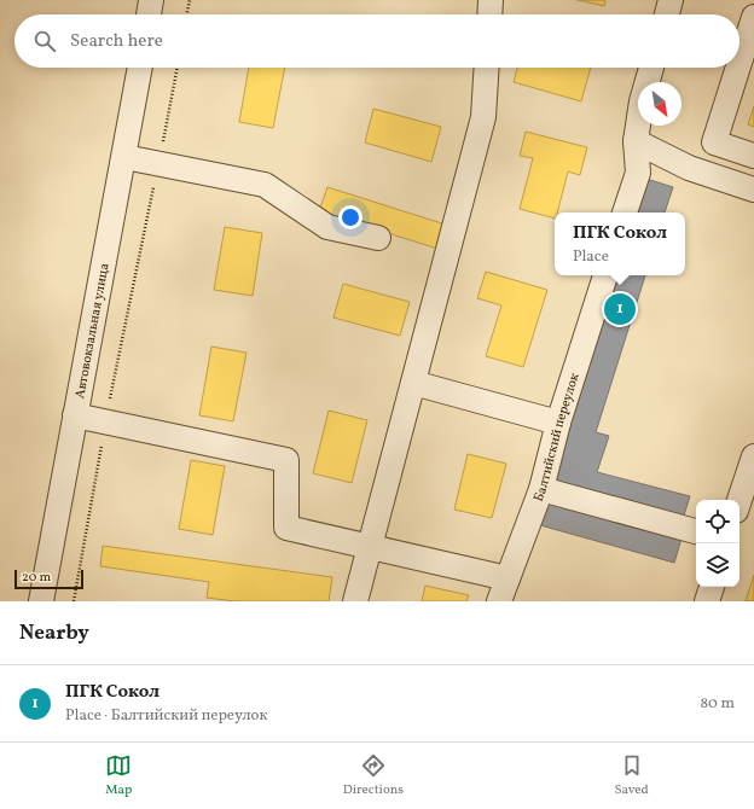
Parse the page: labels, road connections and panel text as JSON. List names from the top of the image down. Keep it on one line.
{"streets":{"street":["Автовокзальная улица","Балтийский переулок"]},"scale_bar":"20 m","north":"bottom right","page":{"search":"Search here","popup":["ПГК Сокол","Place"],"pins":"1","scale":"20 m","heading":"Nearby","list":[{"mark":"1","name":"ПГК Сокол","note":"Place · Балтийский переулок","value":"80 m"}],"nav":["Map","Directions","Saved"]}}
